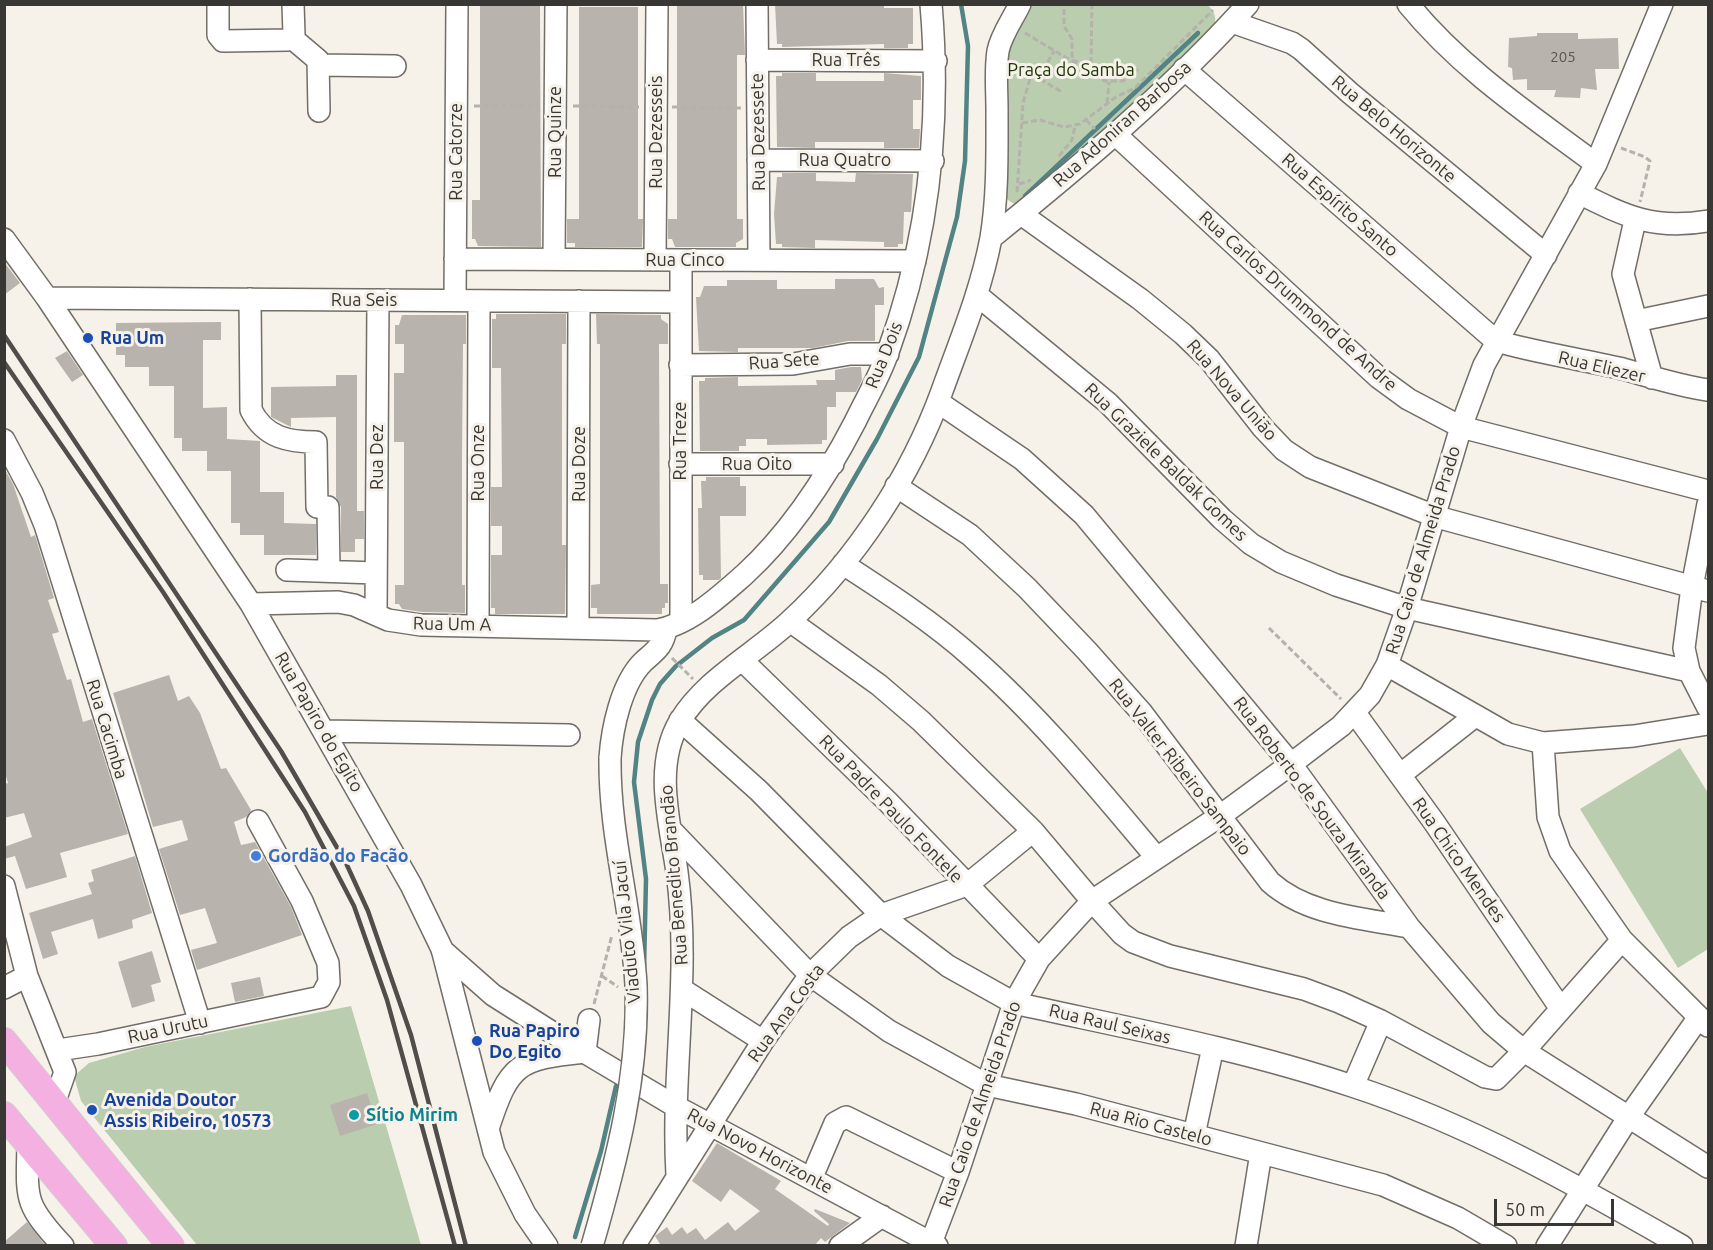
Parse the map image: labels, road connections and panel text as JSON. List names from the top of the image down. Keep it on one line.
{"streets":{"street":["Rua Três","Rua Adoniran Barbosa","Rua Belo Horizonte","Rua Quinze","Rua Dezesseis","Rua Dezessete","Rua Catorze","Rua Quatro","Rua Espírito Santo","Rua Cinco","Rua Seis","Rua Carlos Drummond de Andre","Rua Dois","Rua Sete","Rua Eliezer","Rua Nova União","Rua Treze","Rua Dez","Rua Graziele Baldak Gomes","Rua Onze","Rua Doze","Rua Oito","Rua Caio de Almeida Prado","Rua Um A","Rua Papiro do Egito","Rua Cacimba","Rua Valter Ribeiro Sampaio","Rua Roberto de Souza Miranda","Rua Padre Paulo Fontele","Rua Chico Mendes","Rua Benedito Brandão","Viaduto Vila Jacuí","Rua Ana Costa","Rua Raul Seixas","Rua Urutu","Rua Rio Castelo","Rua Novo Horizonte"]},"crossings":[["Rua Três","Rua Dezessete"],["Rua Três","Rua Dois"],["Rua Adoniran Barbosa","Rua Belo Horizonte"],["Rua Adoniran Barbosa","Rua Espírito Santo"],["Rua Adoniran Barbosa","Rua Carlos Drummond de Andre"],["Rua Adoniran Barbosa","Rua Nova União"],["Rua Adoniran Barbosa","Rua Benedito Brandão"],["Rua Belo Horizonte","Rua Caio de Almeida Prado"],["Rua Quinze","Rua Cinco"],["Rua Dezesseis","Rua Cinco"],["Rua Dezessete","Rua Quatro"],["Rua Dezessete","Rua Cinco"],["Rua Catorze","Rua Cinco"],["Rua Catorze","Rua Seis"],["Rua Quatro","Rua Dois"],["Rua Espírito Santo","Rua Eliezer"],["Rua Espírito Santo","Rua Caio de Almeida Prado"],["Rua Cinco","Rua Dois"],["Rua Cinco","Rua Treze"],["Rua Seis","Rua Treze"],["Rua Seis","Rua Dez"],["Rua Seis","Rua Onze"],["Rua Seis","Rua Doze"],["Rua Seis","Rua Papiro do Egito"],["Rua Carlos Drummond de Andre","Rua Caio de Almeida Prado"],["Rua Dois","Rua Sete"],["Rua Dois","Rua Treze"],["Rua Dois","Rua Oito"],["Rua Dois","Rua Um A"],["Rua Dois","Viaduto Vila Jacuí"],["Rua Sete","Rua Treze"],["Rua Eliezer","Rua Caio de Almeida Prado"],["Rua Nova União","Rua Caio de Almeida Prado"],["Rua Treze","Rua Oito"],["Rua Treze","Rua Um A"],["Rua Dez","Rua Um A"],["Rua Graziele Baldak Gomes","Rua Caio de Almeida Prado"],["Rua Graziele Baldak Gomes","Rua Benedito Brandão"],["Rua Onze","Rua Um A"],["Rua Doze","Rua Um A"],["Rua Caio de Almeida Prado","Rua Valter Ribeiro Sampaio"],["Rua Caio de Almeida Prado","Rua Roberto de Souza Miranda"],["Rua Caio de Almeida Prado","Rua Padre Paulo Fontele"],["Rua Caio de Almeida Prado","Rua Chico Mendes"],["Rua Caio de Almeida Prado","Rua Raul Seixas"],["Rua Caio de Almeida Prado","Rua Rio Castelo"],["Rua Caio de Almeida Prado","Rua Novo Horizonte"],["Rua Um A","Rua Papiro do Egito"],["Rua Papiro do Egito","Rua Novo Horizonte"],["Rua Cacimba","Rua Urutu"],["Rua Valter Ribeiro Sampaio","Rua Roberto de Souza Miranda"],["Rua Valter Ribeiro Sampaio","Rua Benedito Brandão"],["Rua Roberto de Souza Miranda","Rua Benedito Brandão"],["Rua Padre Paulo Fontele","Rua Benedito Brandão"],["Rua Padre Paulo Fontele","Rua Ana Costa"],["Rua Benedito Brandão","Rua Ana Costa"],["Rua Benedito Brandão","Rua Raul Seixas"],["Rua Benedito Brandão","Rua Rio Castelo"],["Rua Benedito Brandão","Rua Novo Horizonte"],["Rua Ana Costa","Rua Raul Seixas"],["Rua Ana Costa","Rua Rio Castelo"],["Rua Ana Costa","Rua Novo Horizonte"]],"parks":["Praça do Samba"],"places":["Rua Um","Gordão do Facão","Rua Papiro Do Egito","Avenida Doutor Assis Ribeiro, 10573","Sítio Mirim"],"house_numbers":["205"],"scale_bar":"50 m"}
